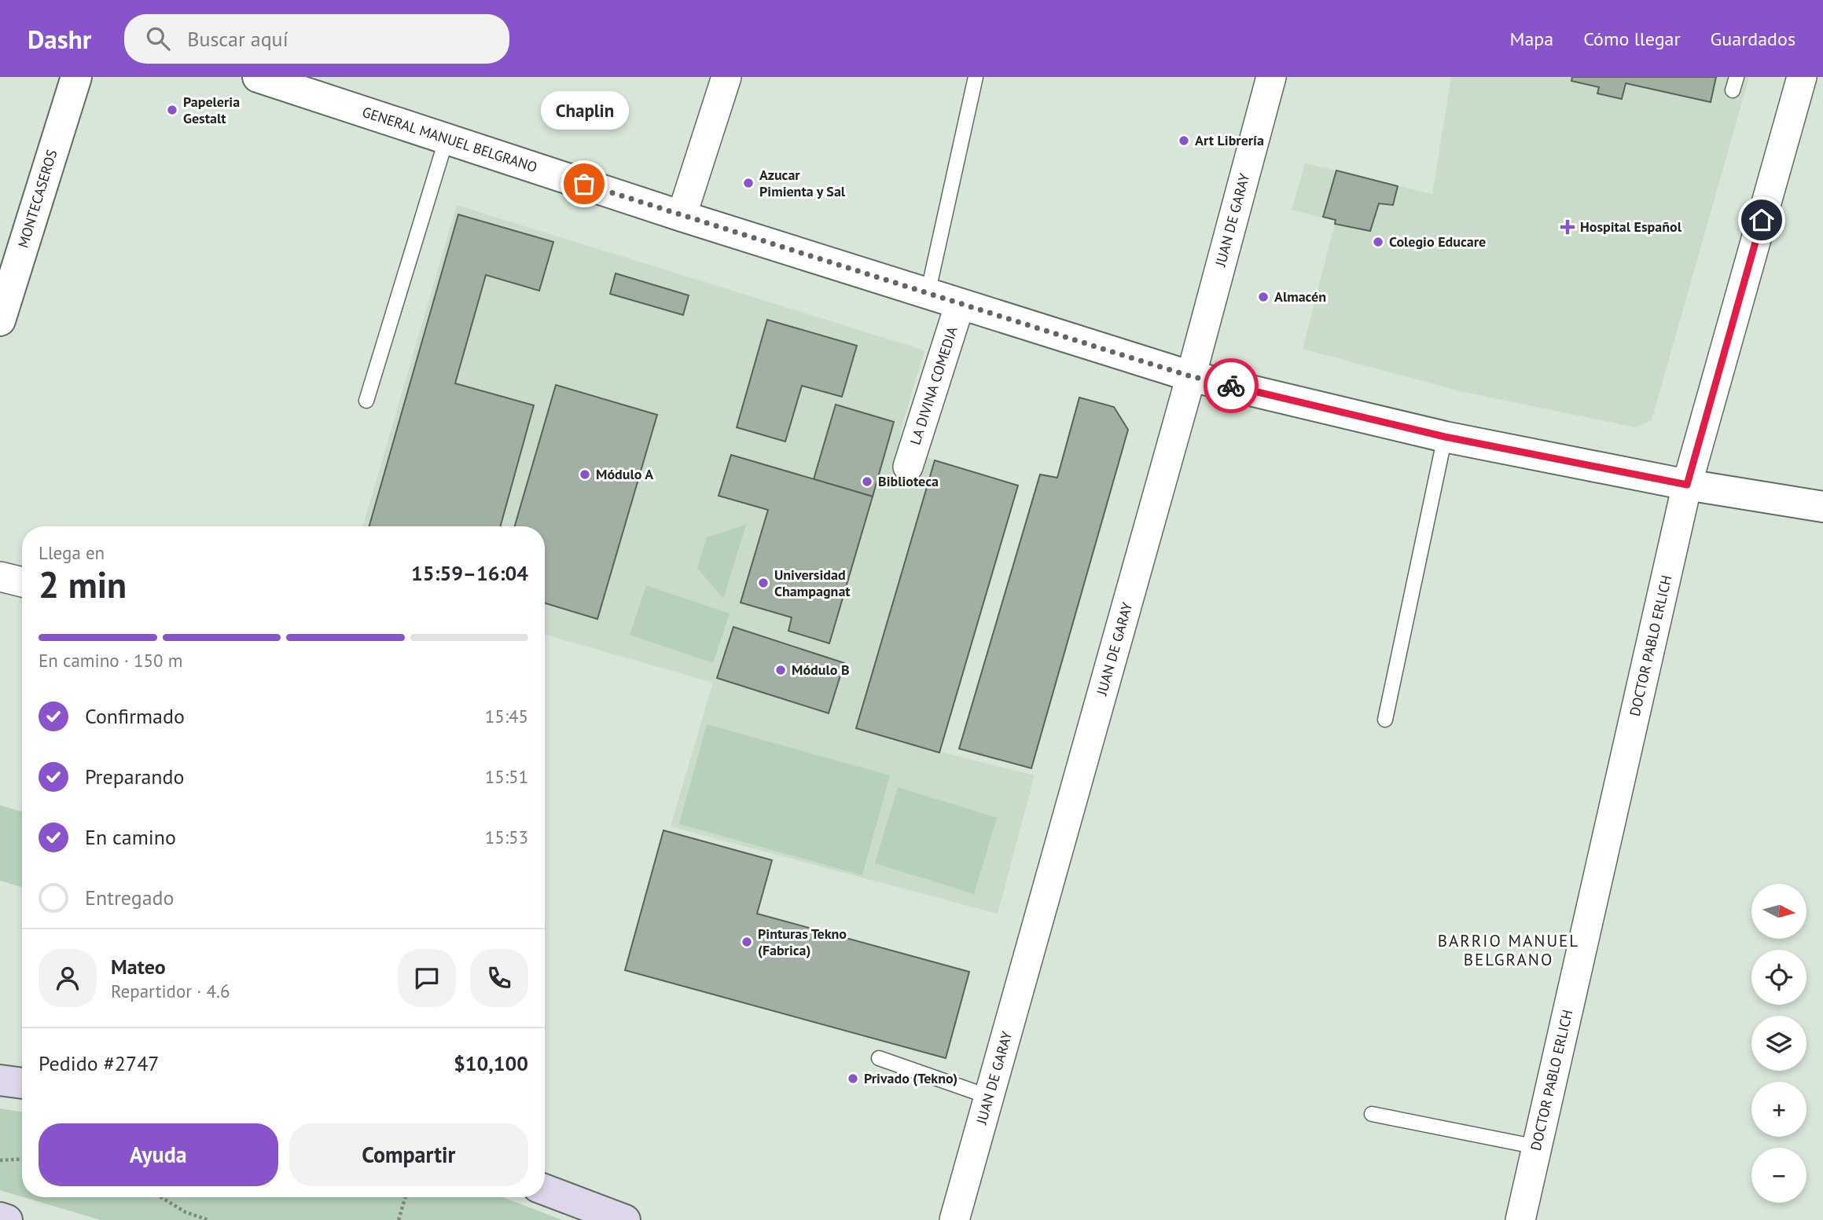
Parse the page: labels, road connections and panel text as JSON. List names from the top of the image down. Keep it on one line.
{"streets":{"street":["GENERAL MANUEL BELGRANO","MONTECASEROS","JUAN DE GARAY","LA DIVINA COMEDIA","DOCTOR PABLO ERLICH"]},"crossings":[["GENERAL MANUEL BELGRANO","JUAN DE GARAY"],["GENERAL MANUEL BELGRANO","LA DIVINA COMEDIA"],["GENERAL MANUEL BELGRANO","DOCTOR PABLO ERLICH"]],"districts":["BARRIO MANUEL BELGRANO"],"places":{"other":["Papeleria Gestalt","Art Librería","Azucar Pimienta y Sal","Chaplin","Colegio Educare","Almacén","Módulo A","Biblioteca","Universidad Champagnat","Módulo B","Pinturas Tekno (Fabrica)","Privado (Tekno)"],"health":["Hospital Español"]},"north":"right","page":{"header":"Dashr","search":"Buscar aquí","nav":["Mapa","Cómo llegar","Guardados"],"bubble":"Chaplin","heading":["2 min","Llega en","15:59–16:04"],"panel":["Mateo","Repartidor · 4.6","Pedido #2747","$10,100"],"bar":"En camino · 150 m","list":[["Confirmado","15:45"],["Preparando","15:51"],["En camino","15:53"],"Entregado"],"map_buttons":["+","−"],"buttons":["Ayuda","Compartir"]}}
